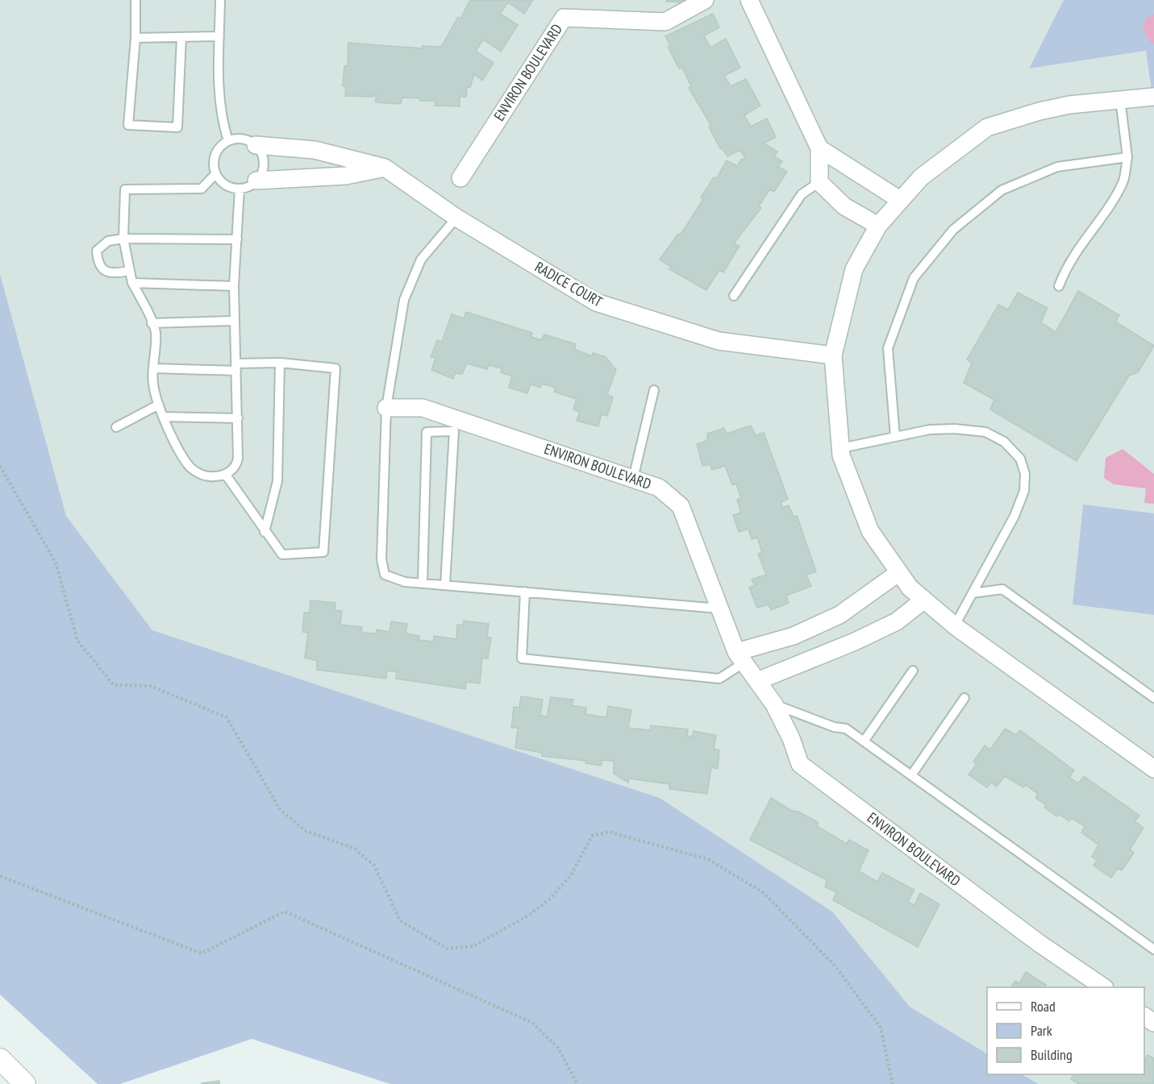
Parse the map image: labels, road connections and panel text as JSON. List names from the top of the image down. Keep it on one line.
{"streets":{"street":["ENVIRON BOULEVARD","RADICE COURT"]},"legend":["Road","Park","Building"]}
